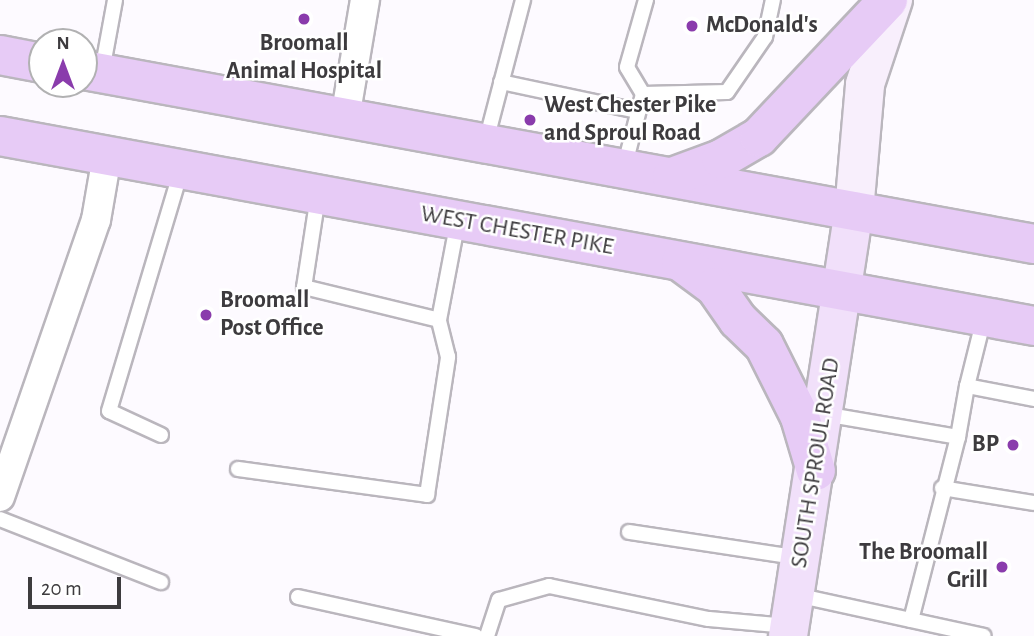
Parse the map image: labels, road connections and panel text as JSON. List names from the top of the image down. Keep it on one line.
{"streets":{"highway":["WEST CHESTER PIKE"],"main road":["SOUTH SPROUL ROAD"]},"crossings":[["WEST CHESTER PIKE","SOUTH SPROUL ROAD"]],"places":["Broomall Animal Hospital","McDonald's","West Chester Pike and Sproul Road","Broomall Post Office","BP","The Broomall Grill"],"scale_bar":"20 m","north":"top"}
